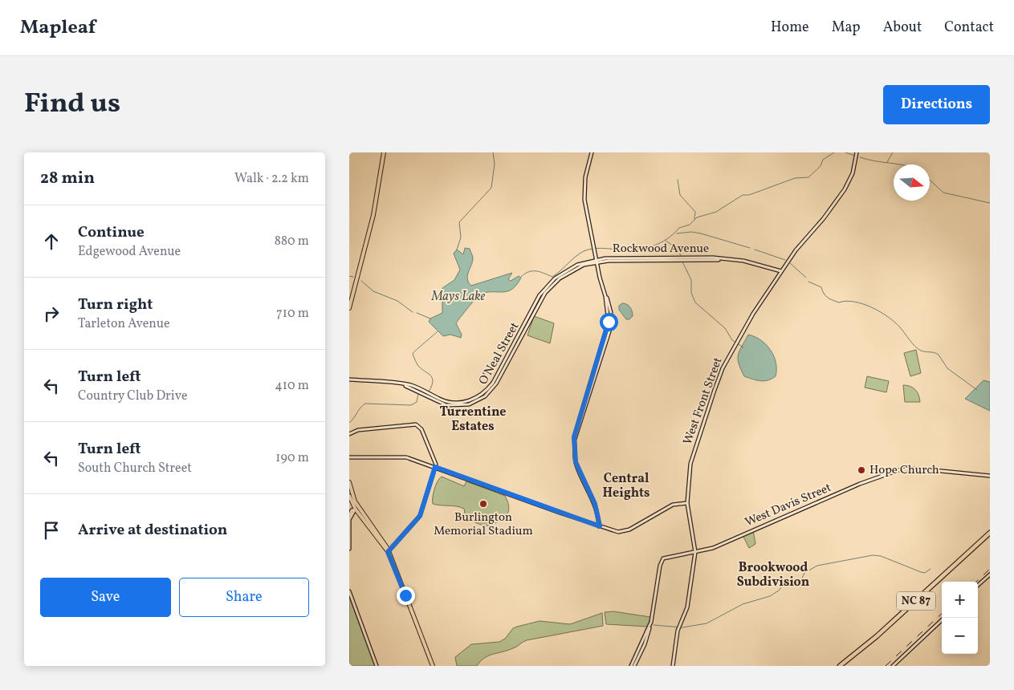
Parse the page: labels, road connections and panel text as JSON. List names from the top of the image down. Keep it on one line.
{"streets":{"highway":["NC 87"],"street":["Rockwood Avenue","O'Neal Street","West Front Street","West Davis Street"]},"crossings":[["Rockwood Avenue","O'Neal Street"],["Rockwood Avenue","West Front Street"],["West Front Street","West Davis Street"]],"districts":["Turrentine Estates","Central Heights","Brookwood Subdivision"],"water":["Mays Lake"],"places":["Hope Church","Burlington Memorial Stadium"],"north":"right","page":{"header":"Mapleaf","nav":["Home","Map","About","Contact"],"title":"Find us","buttons":["Directions",["Save","Share"]],"heading":["28 min","Walk · 2.2 km"],"list":[["Continue","Edgewood Avenue","880 m"],["Turn right","Tarleton Avenue","710 m"],["Turn left","Country Club Drive","410 m"],["Turn left","South Church Street","190 m"],"Arrive at destination"],"map_buttons":["+","−"]}}
